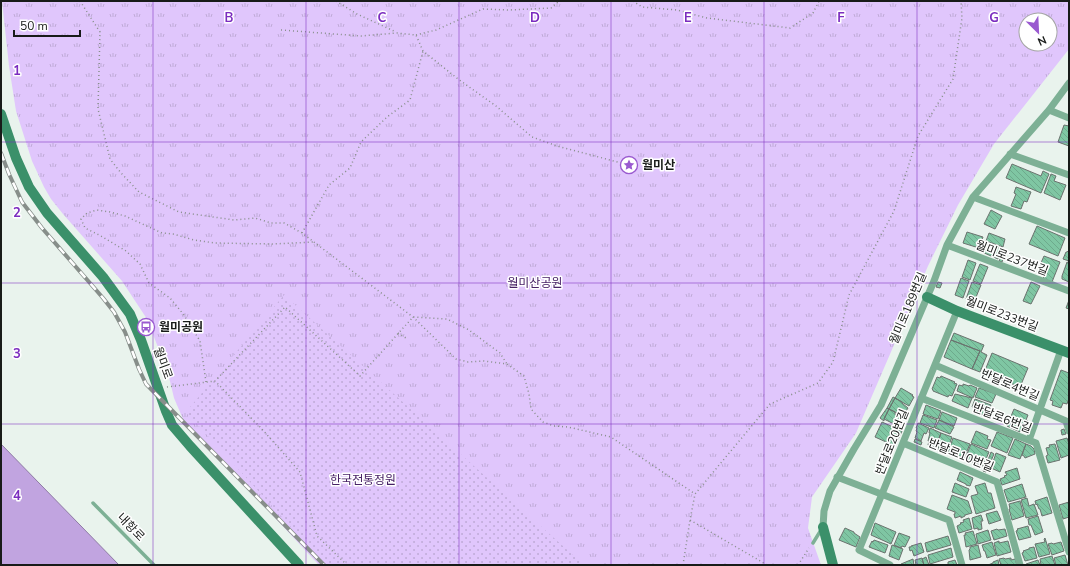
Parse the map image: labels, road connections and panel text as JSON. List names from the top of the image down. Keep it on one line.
{"streets":{"main road":["월미로189번길","월미로233번길","월미로"],"street":["월미로237번길","반달로4번길","반달로6번길","반달로20번길","반달로10번길"],"lane":["내항로"]},"crossings":[["월미로237번길","월미로189번길"],["월미로189번길","월미로233번길"],["월미로233번길","반달로20번길"],["반달로4번길","반달로20번길"],["반달로6번길","반달로20번길"],["반달로20번길","반달로10번길"]],"parks":["월미산공원","한국전통정원"],"places":{"place":["월미산"],"bus stop":["월미공원"]},"scale_bar":"50 m","north":"bottom right","grid":{"columns":["B","C","D","E","F","G"],"rows":["1","2","3","4"]}}
